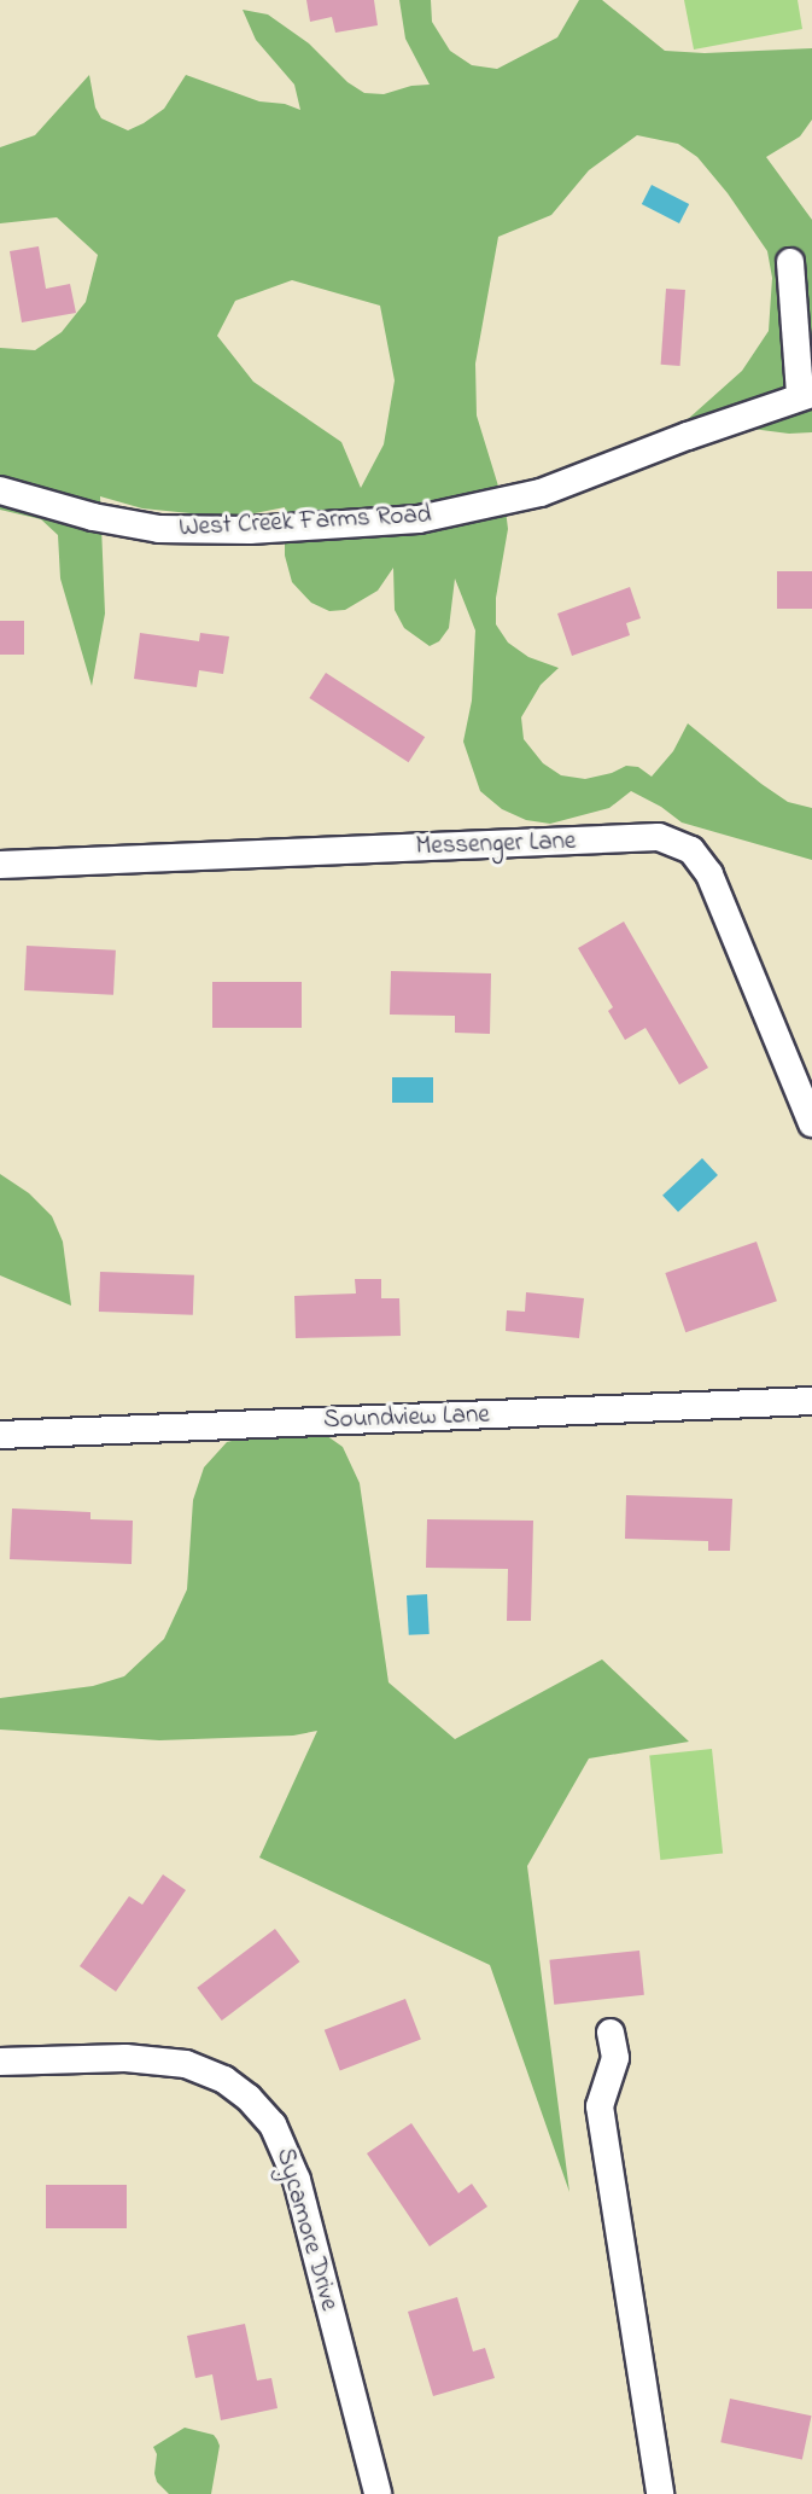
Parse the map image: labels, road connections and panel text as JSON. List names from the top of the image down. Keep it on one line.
{"streets":{"street":["West Creek Farms Road","Messenger Lane","Soundview Lane","Sycamore Drive"]}}
